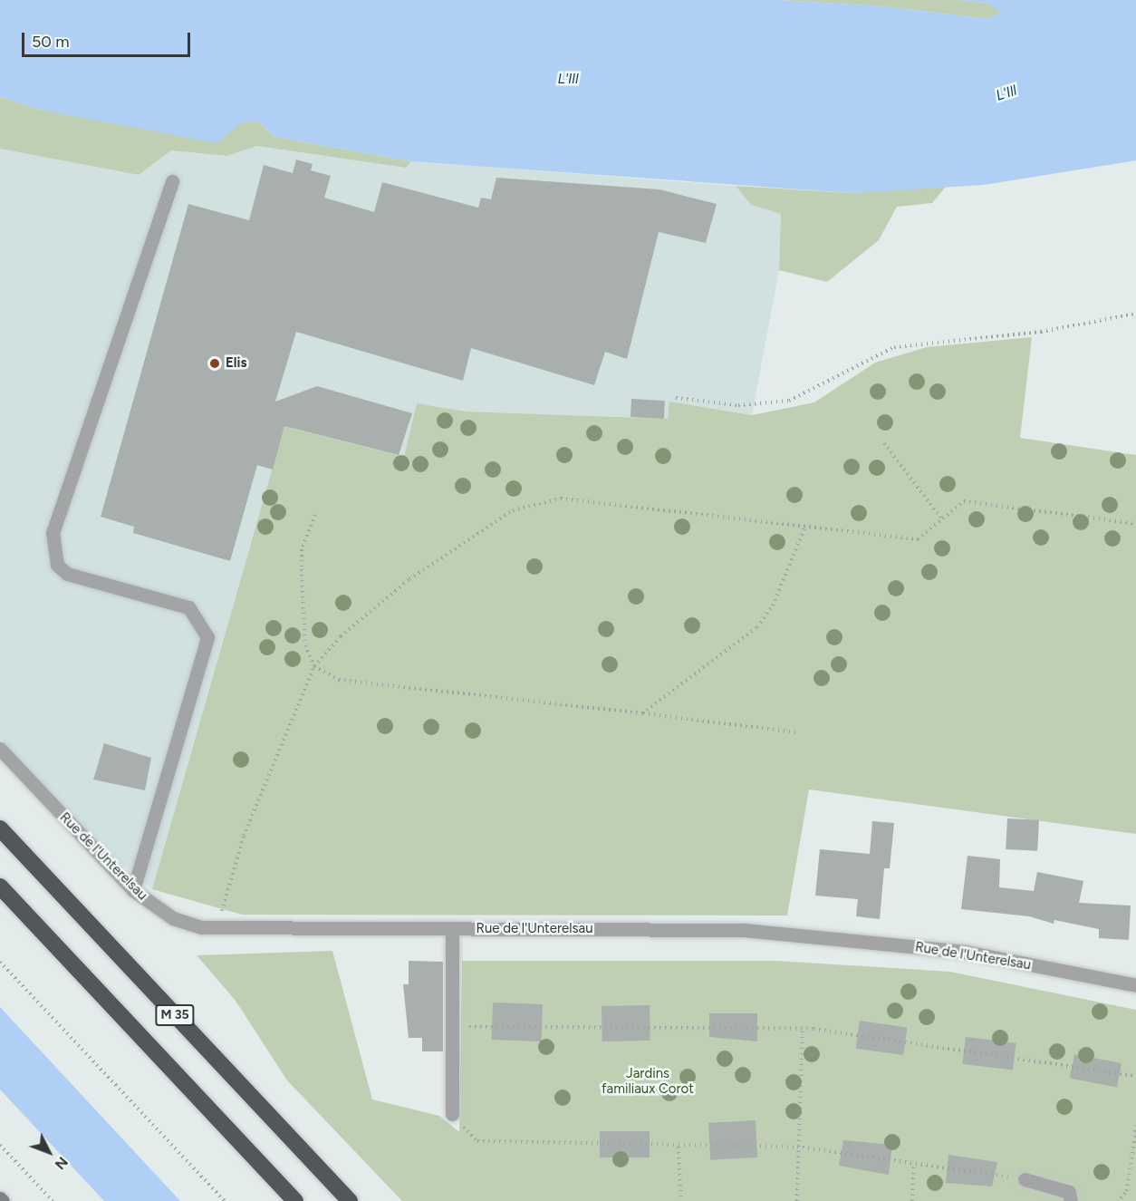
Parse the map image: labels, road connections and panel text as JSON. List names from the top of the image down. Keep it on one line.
{"streets":{"highway":["M 35"],"street":["Rue de l'Unterelsau"]},"water":["L'Ill"],"parks":["Jardins familiaux Corot"],"places":["Elis"],"scale_bar":"50 m","north":"bottom right"}
